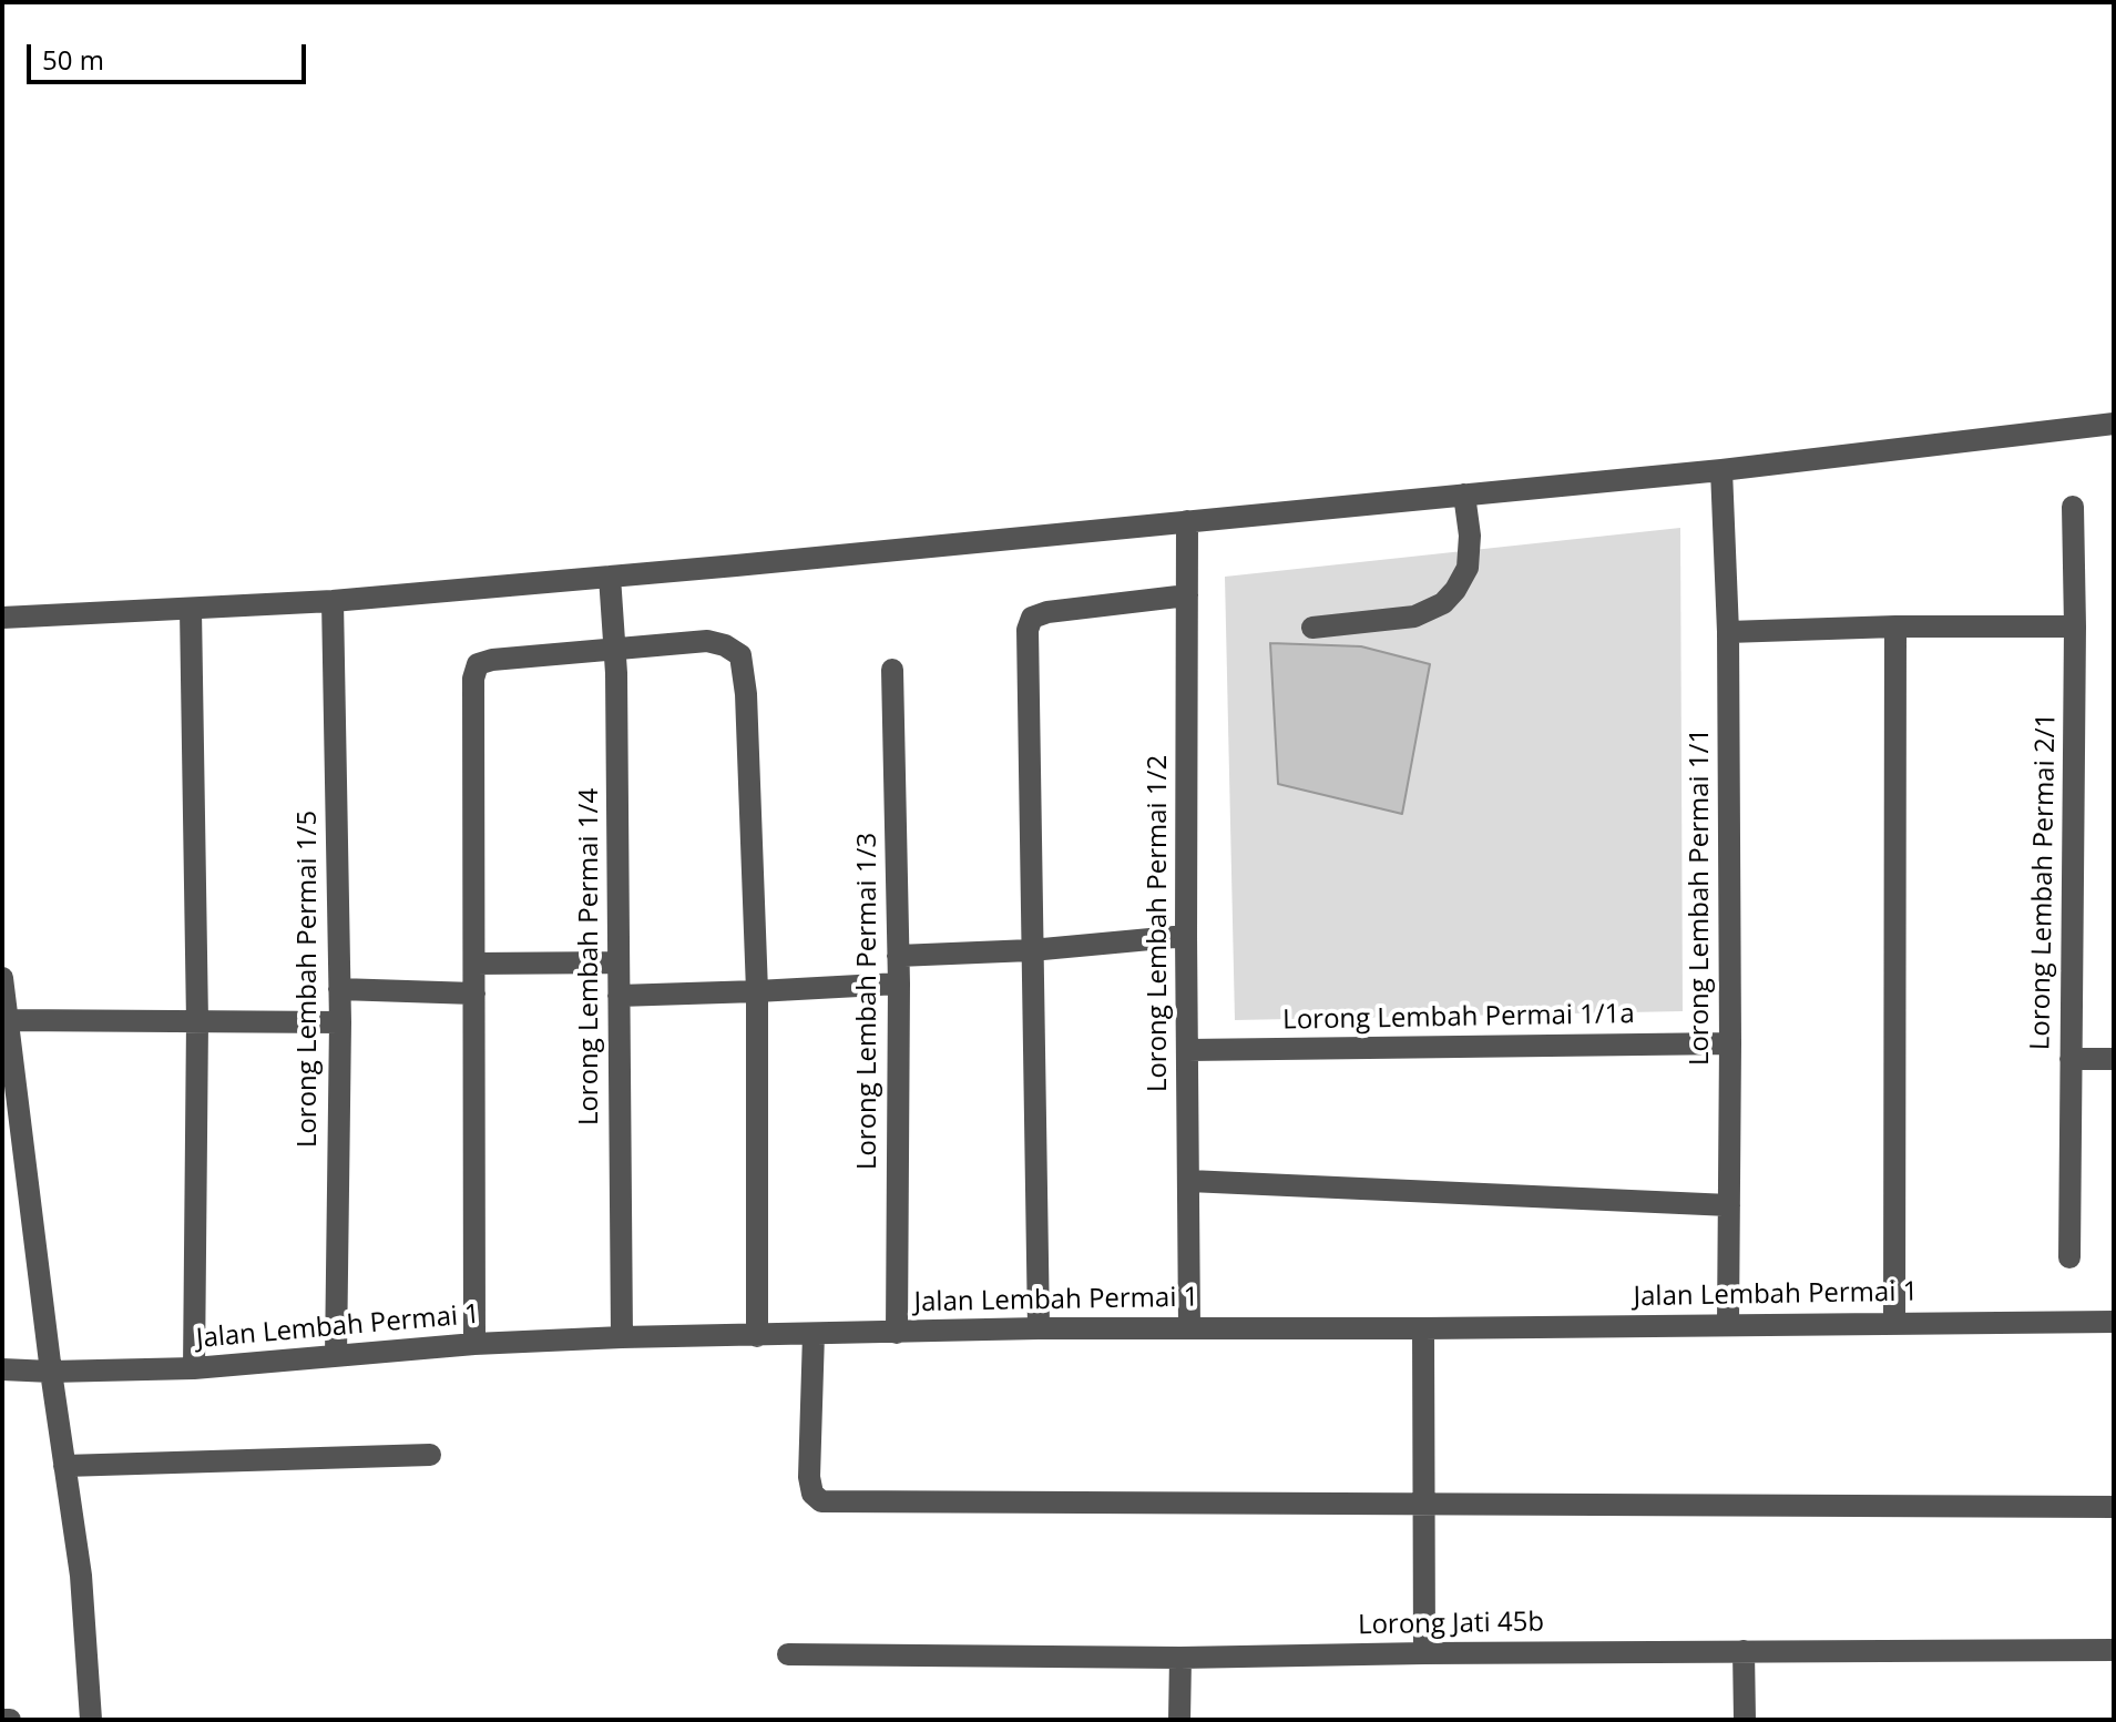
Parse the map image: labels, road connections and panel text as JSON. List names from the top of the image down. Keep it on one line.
{"streets":{"street":["Lorong Lembah Permai 2/1","Lorong Lembah Permai 1/1","Lorong Lembah Permai 1/2","Lorong Lembah Permai 1/4","Lorong Lembah Permai 1/5","Lorong Lembah Permai 1/3","Lorong Lembah Permai 1/1a","Jalan Lembah Permai 1","Lorong Jati 45b"]},"crossings":[["Lorong Lembah Permai 1/1","Lorong Lembah Permai 1/1a"],["Lorong Lembah Permai 1/1","Jalan Lembah Permai 1"],["Lorong Lembah Permai 1/2","Lorong Lembah Permai 1/1a"],["Lorong Lembah Permai 1/2","Jalan Lembah Permai 1"],["Lorong Lembah Permai 1/4","Jalan Lembah Permai 1"],["Lorong Lembah Permai 1/5","Jalan Lembah Permai 1"],["Lorong Lembah Permai 1/3","Jalan Lembah Permai 1"]],"scale_bar":"50 m"}
